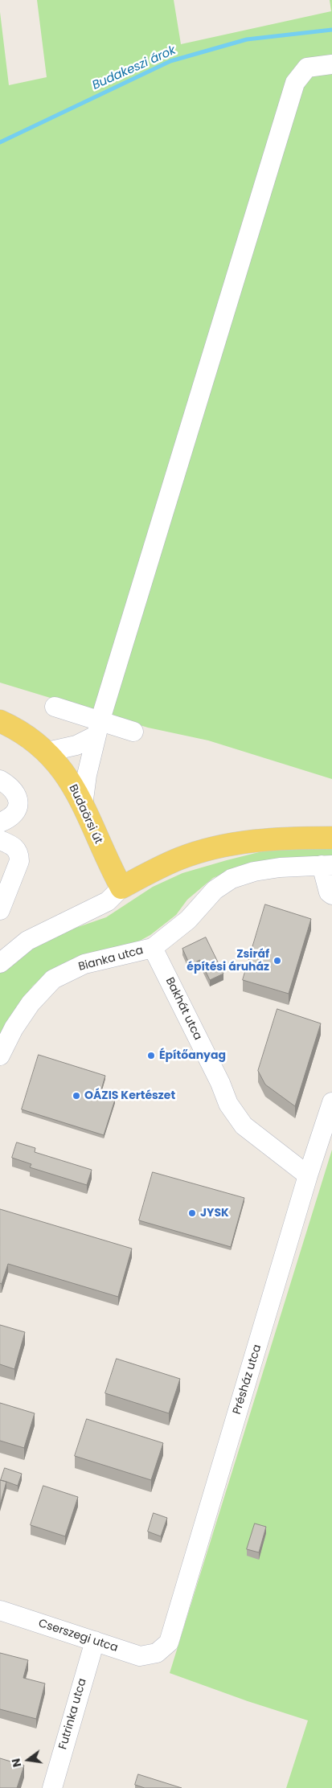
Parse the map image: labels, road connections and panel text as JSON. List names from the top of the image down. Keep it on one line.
{"streets":{"main road":["Budaörsi út"],"street":["Bianka utca","Bakhát utca","Présház utca","Cserszegi utca","Futrinka utca"]},"crossings":[["Bianka utca","Bakhát utca"],["Bakhát utca","Présház utca"],["Présház utca","Cserszegi utca"],["Cserszegi utca","Futrinka utca"]],"water":["Budakeszi árok"],"places":["Zsiráf építési áruház","Építőanyag","OÁZIS Kertészet","JYSK"],"north":"left"}
